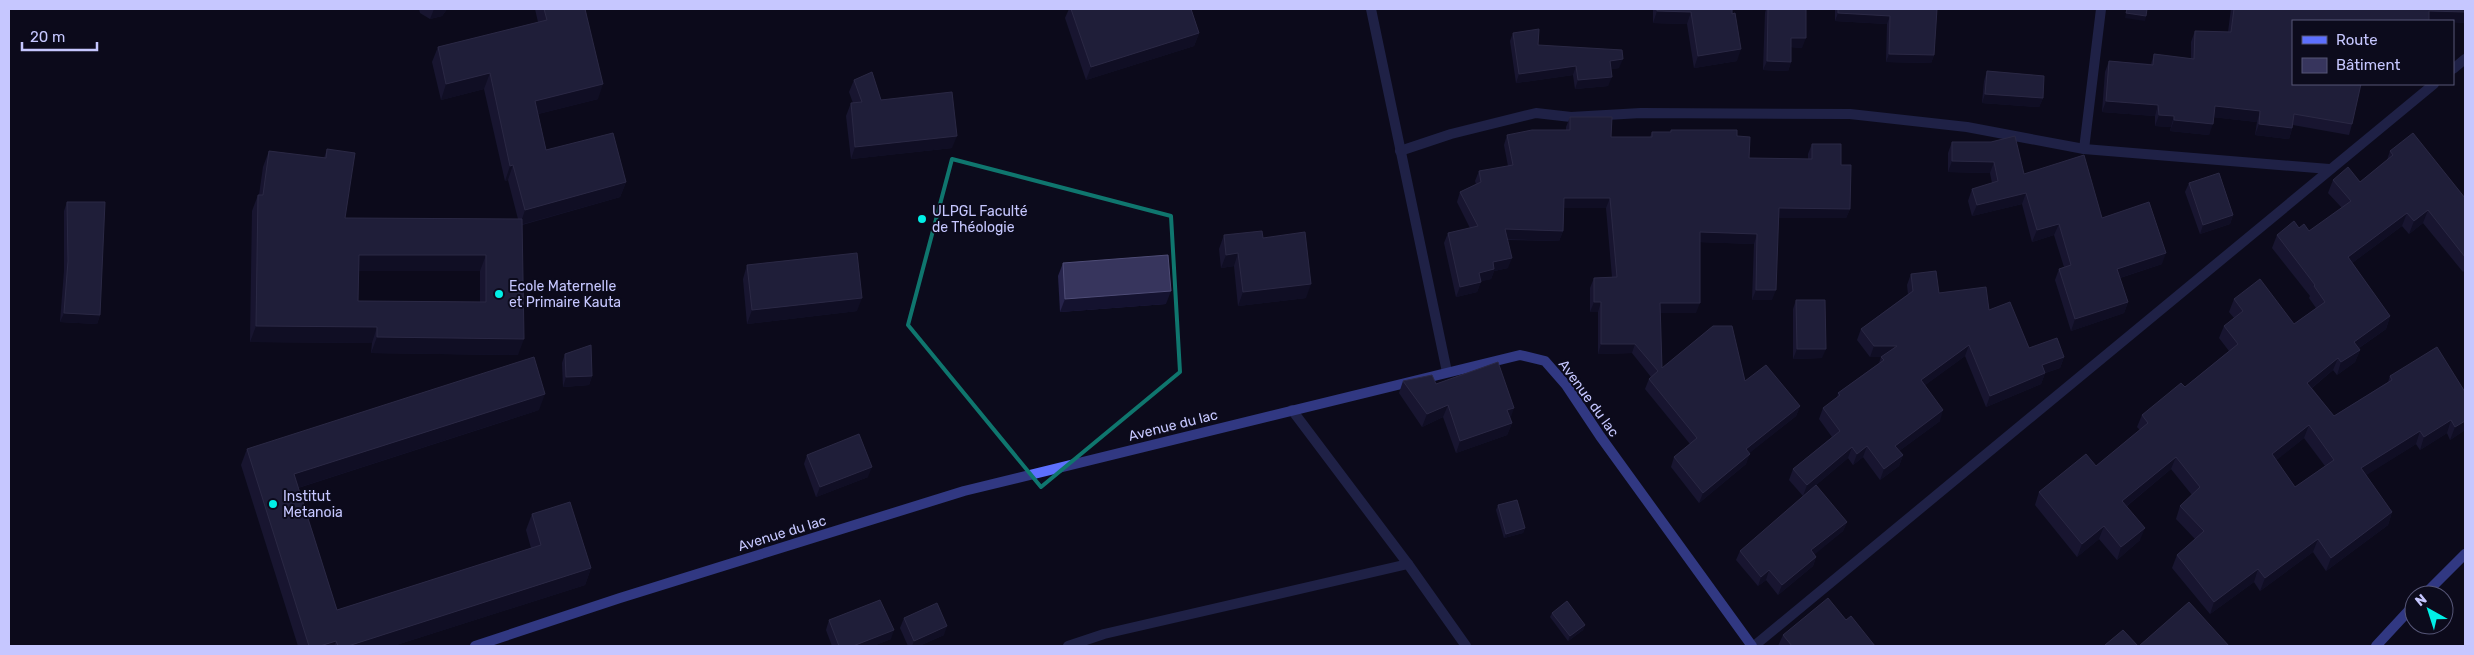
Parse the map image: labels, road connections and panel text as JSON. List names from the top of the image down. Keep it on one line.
{"streets":{"main road":["Avenue du lac"]},"places":["ULPGL Faculté de Théologie","Ecole Maternelle et Primaire Kauta","Institut Metanoia"],"legend":["Route","Bâtiment"],"scale_bar":"20 m","north":"top left"}
